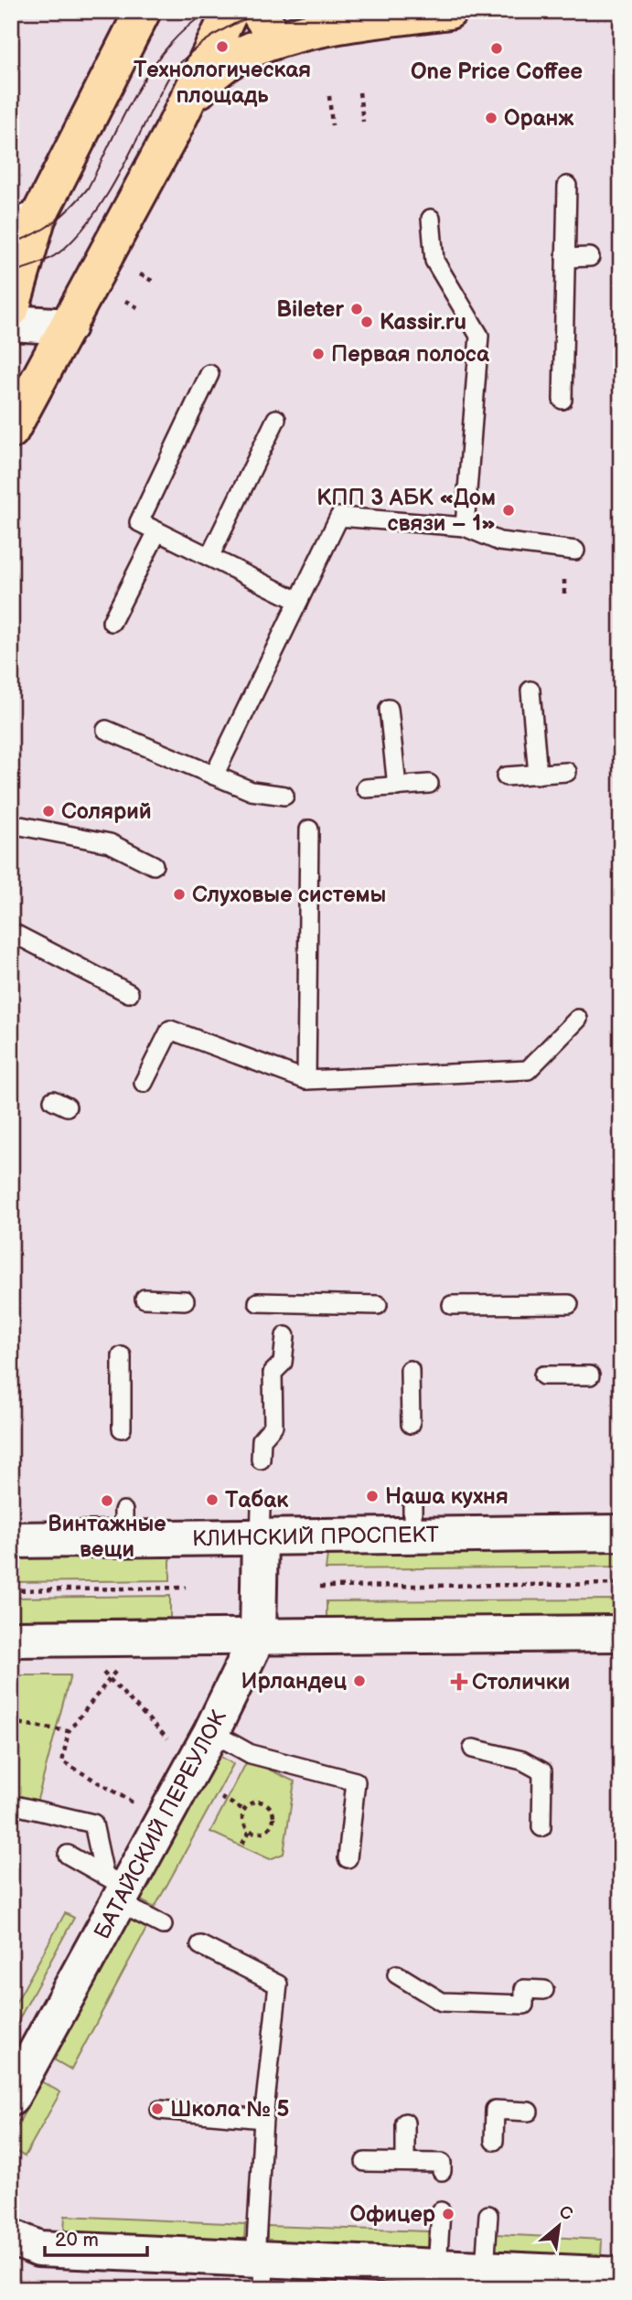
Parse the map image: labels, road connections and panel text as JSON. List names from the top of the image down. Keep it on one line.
{"streets":{"street":["КЛИНСКИЙ ПРОСПЕКТ","БАТАЙСКИЙ ПЕРЕУЛОК"]},"crossings":[["КЛИНСКИЙ ПРОСПЕКТ","БАТАЙСКИЙ ПЕРЕУЛОК"]],"places":{"other":["Технологическая площадь","One Price Coffee","Оранж","Bileter","Kassir.ru","Первая полоса","КПП 3 АБК «Дом связи – 1»","Солярий","Слуховые системы","Наша кухня","Табак","Винтажные вещи","Ирландец","Школа № 5","Офицер"],"health":["Столички"]},"scale_bar":"20 m","north":"top right"}
